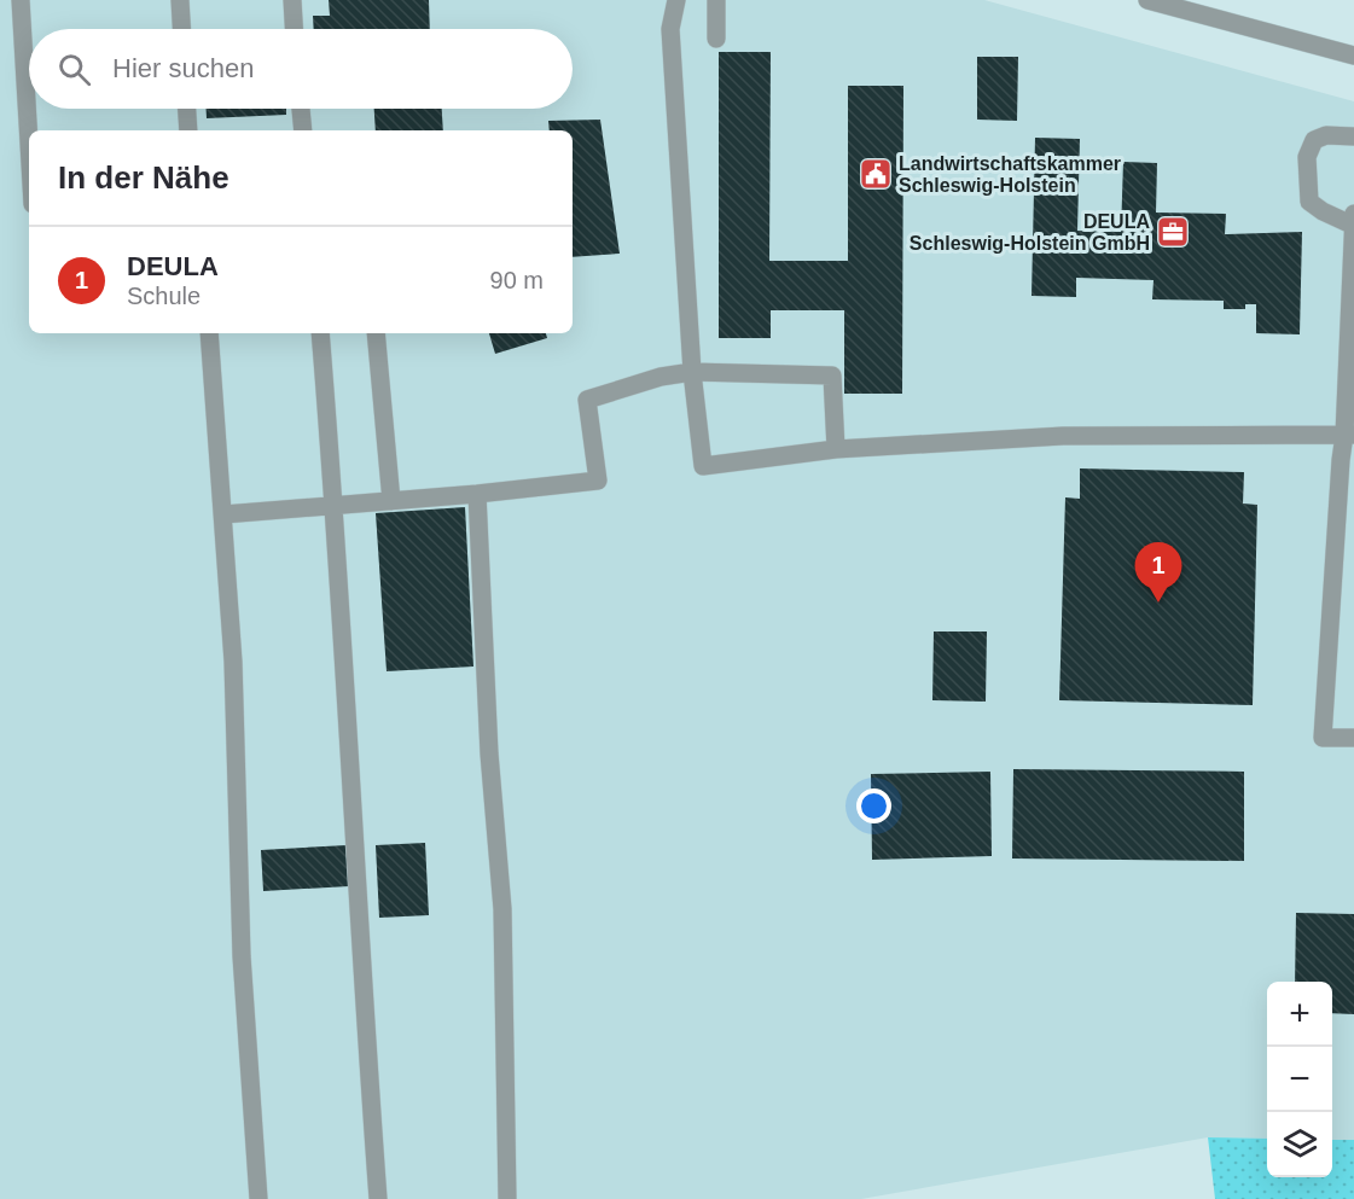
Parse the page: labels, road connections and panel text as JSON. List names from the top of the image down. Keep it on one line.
{"places":{"public building":["Landwirtschaftskammer Schleswig-Holstein"],"office":["DEULA Schleswig-Holstein GmbH"]},"page":{"search":"Hier suchen","heading":"In der Nähe","list":[{"mark":"1","name":"DEULA","note":"Schule","value":"90 m"}],"pins":"1","map_buttons":["+","−"]}}
